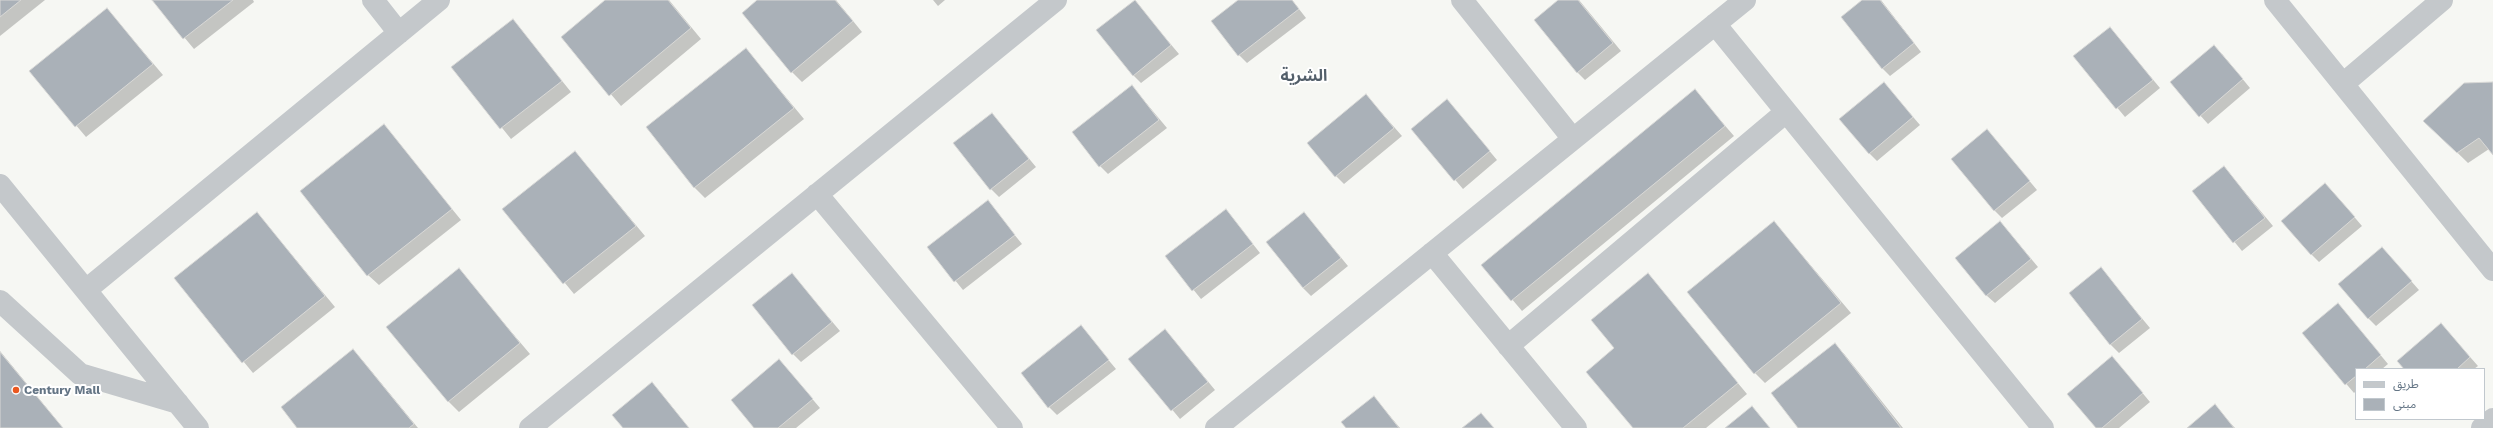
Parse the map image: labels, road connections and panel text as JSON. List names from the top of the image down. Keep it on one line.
{"districts":["الشرية"],"places":["Century Mall"],"legend":["طريق","مبنى"]}
